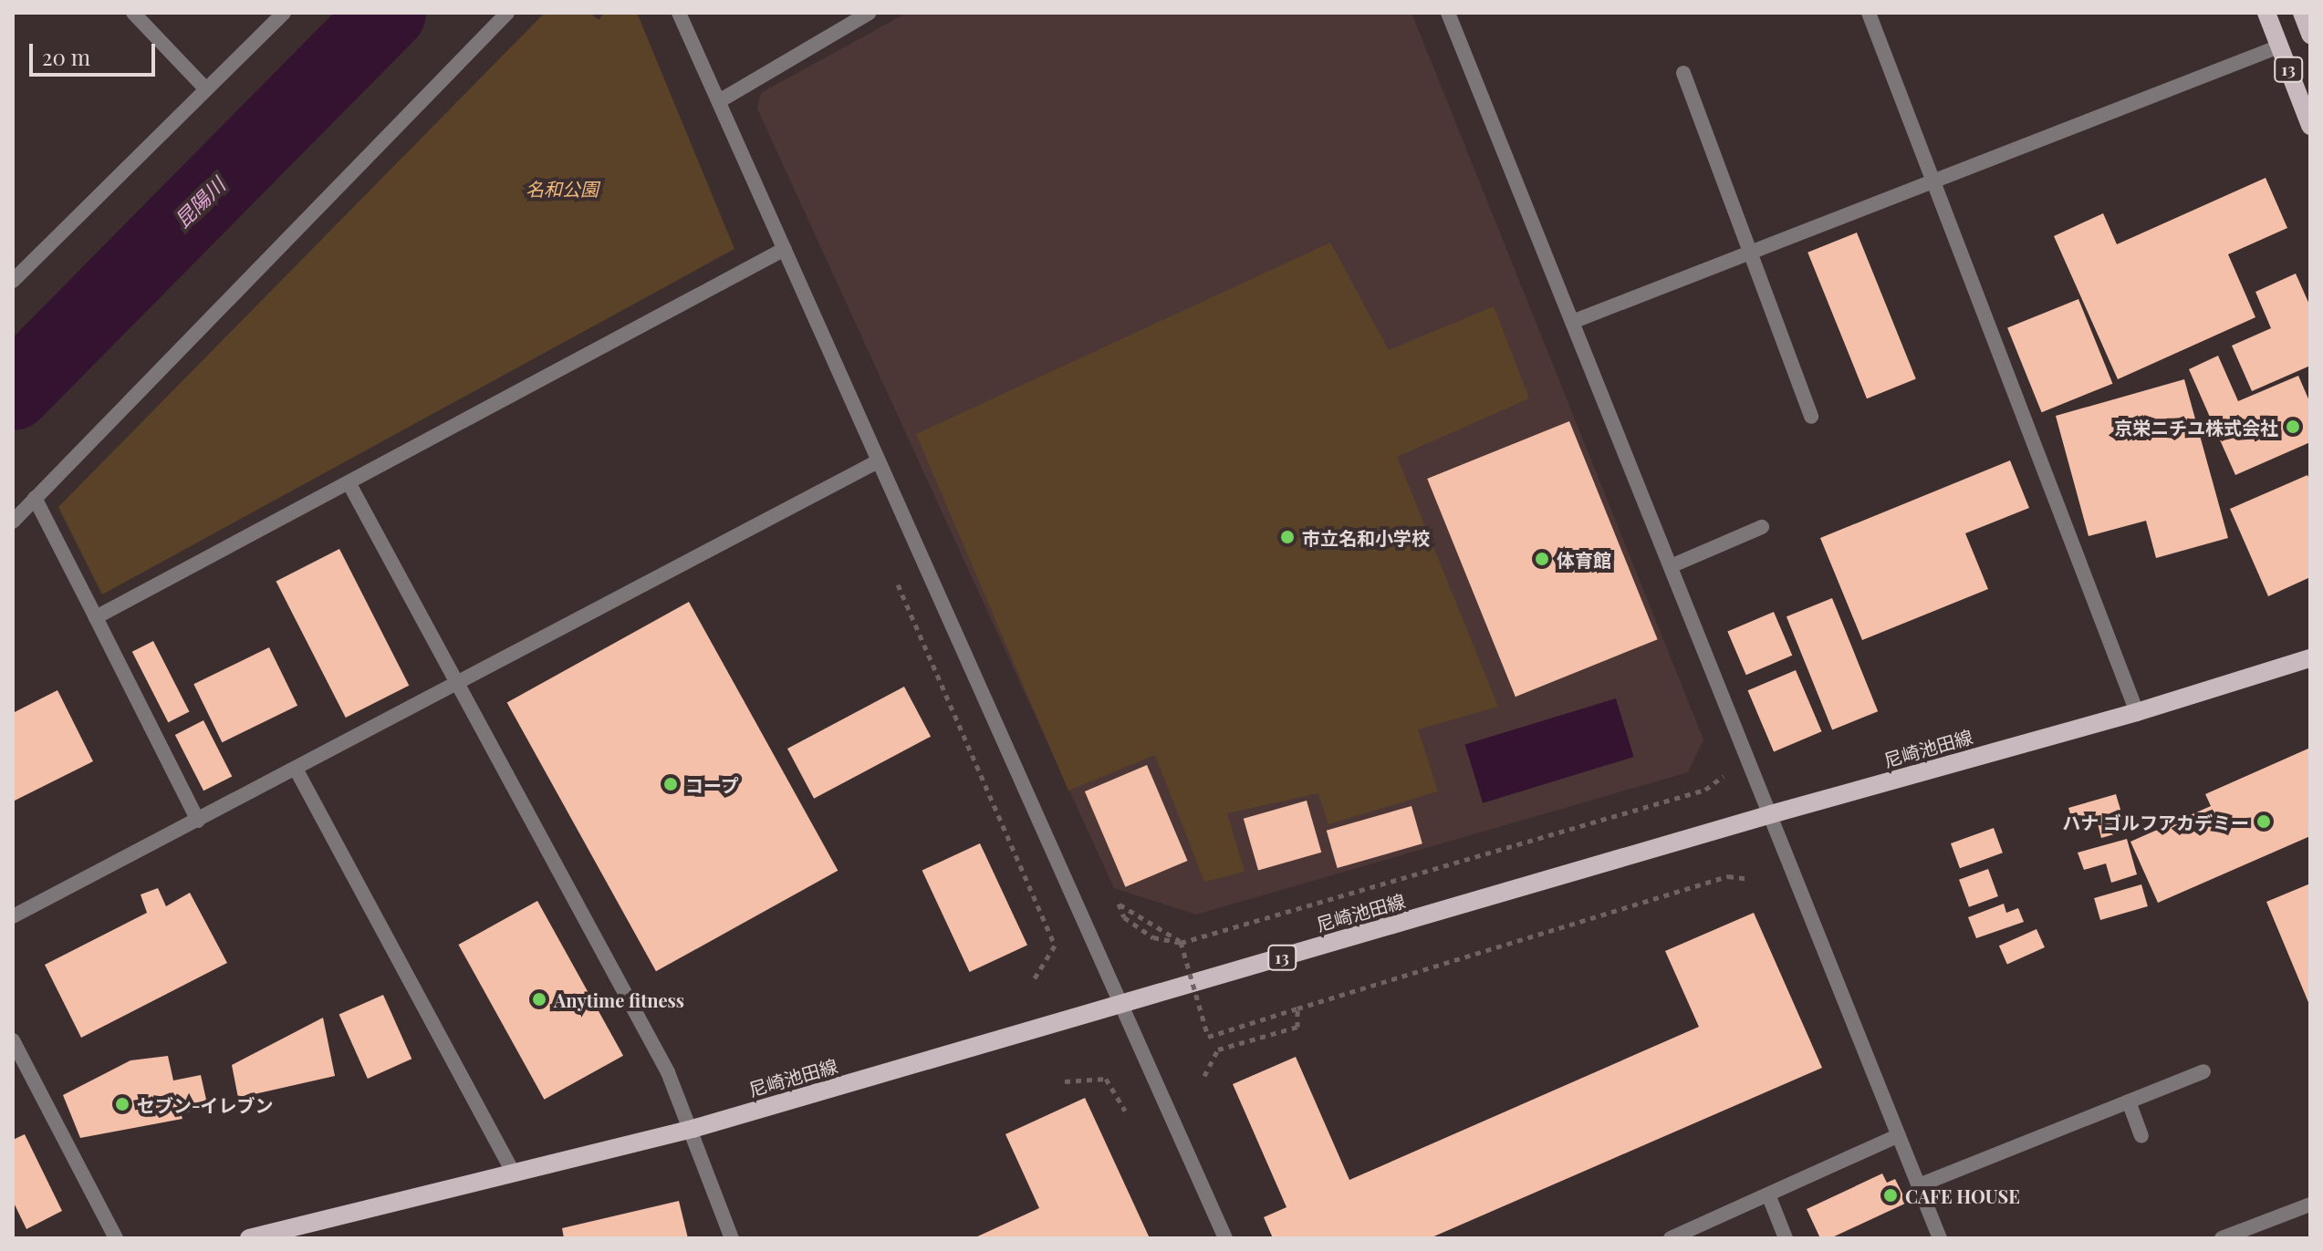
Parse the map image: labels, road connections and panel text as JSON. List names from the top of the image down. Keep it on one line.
{"streets":{"main road":["13","尼崎池田線"]},"water":["昆陽川"],"parks":["名和公園"],"places":["京栄ニチユ株式会社","市立名和小学校","体育館","コープ","ハナ ゴルフアカデミー","Anytime fitness","セブン-イレブン","CAFE HOUSE"],"scale_bar":"20 m"}
